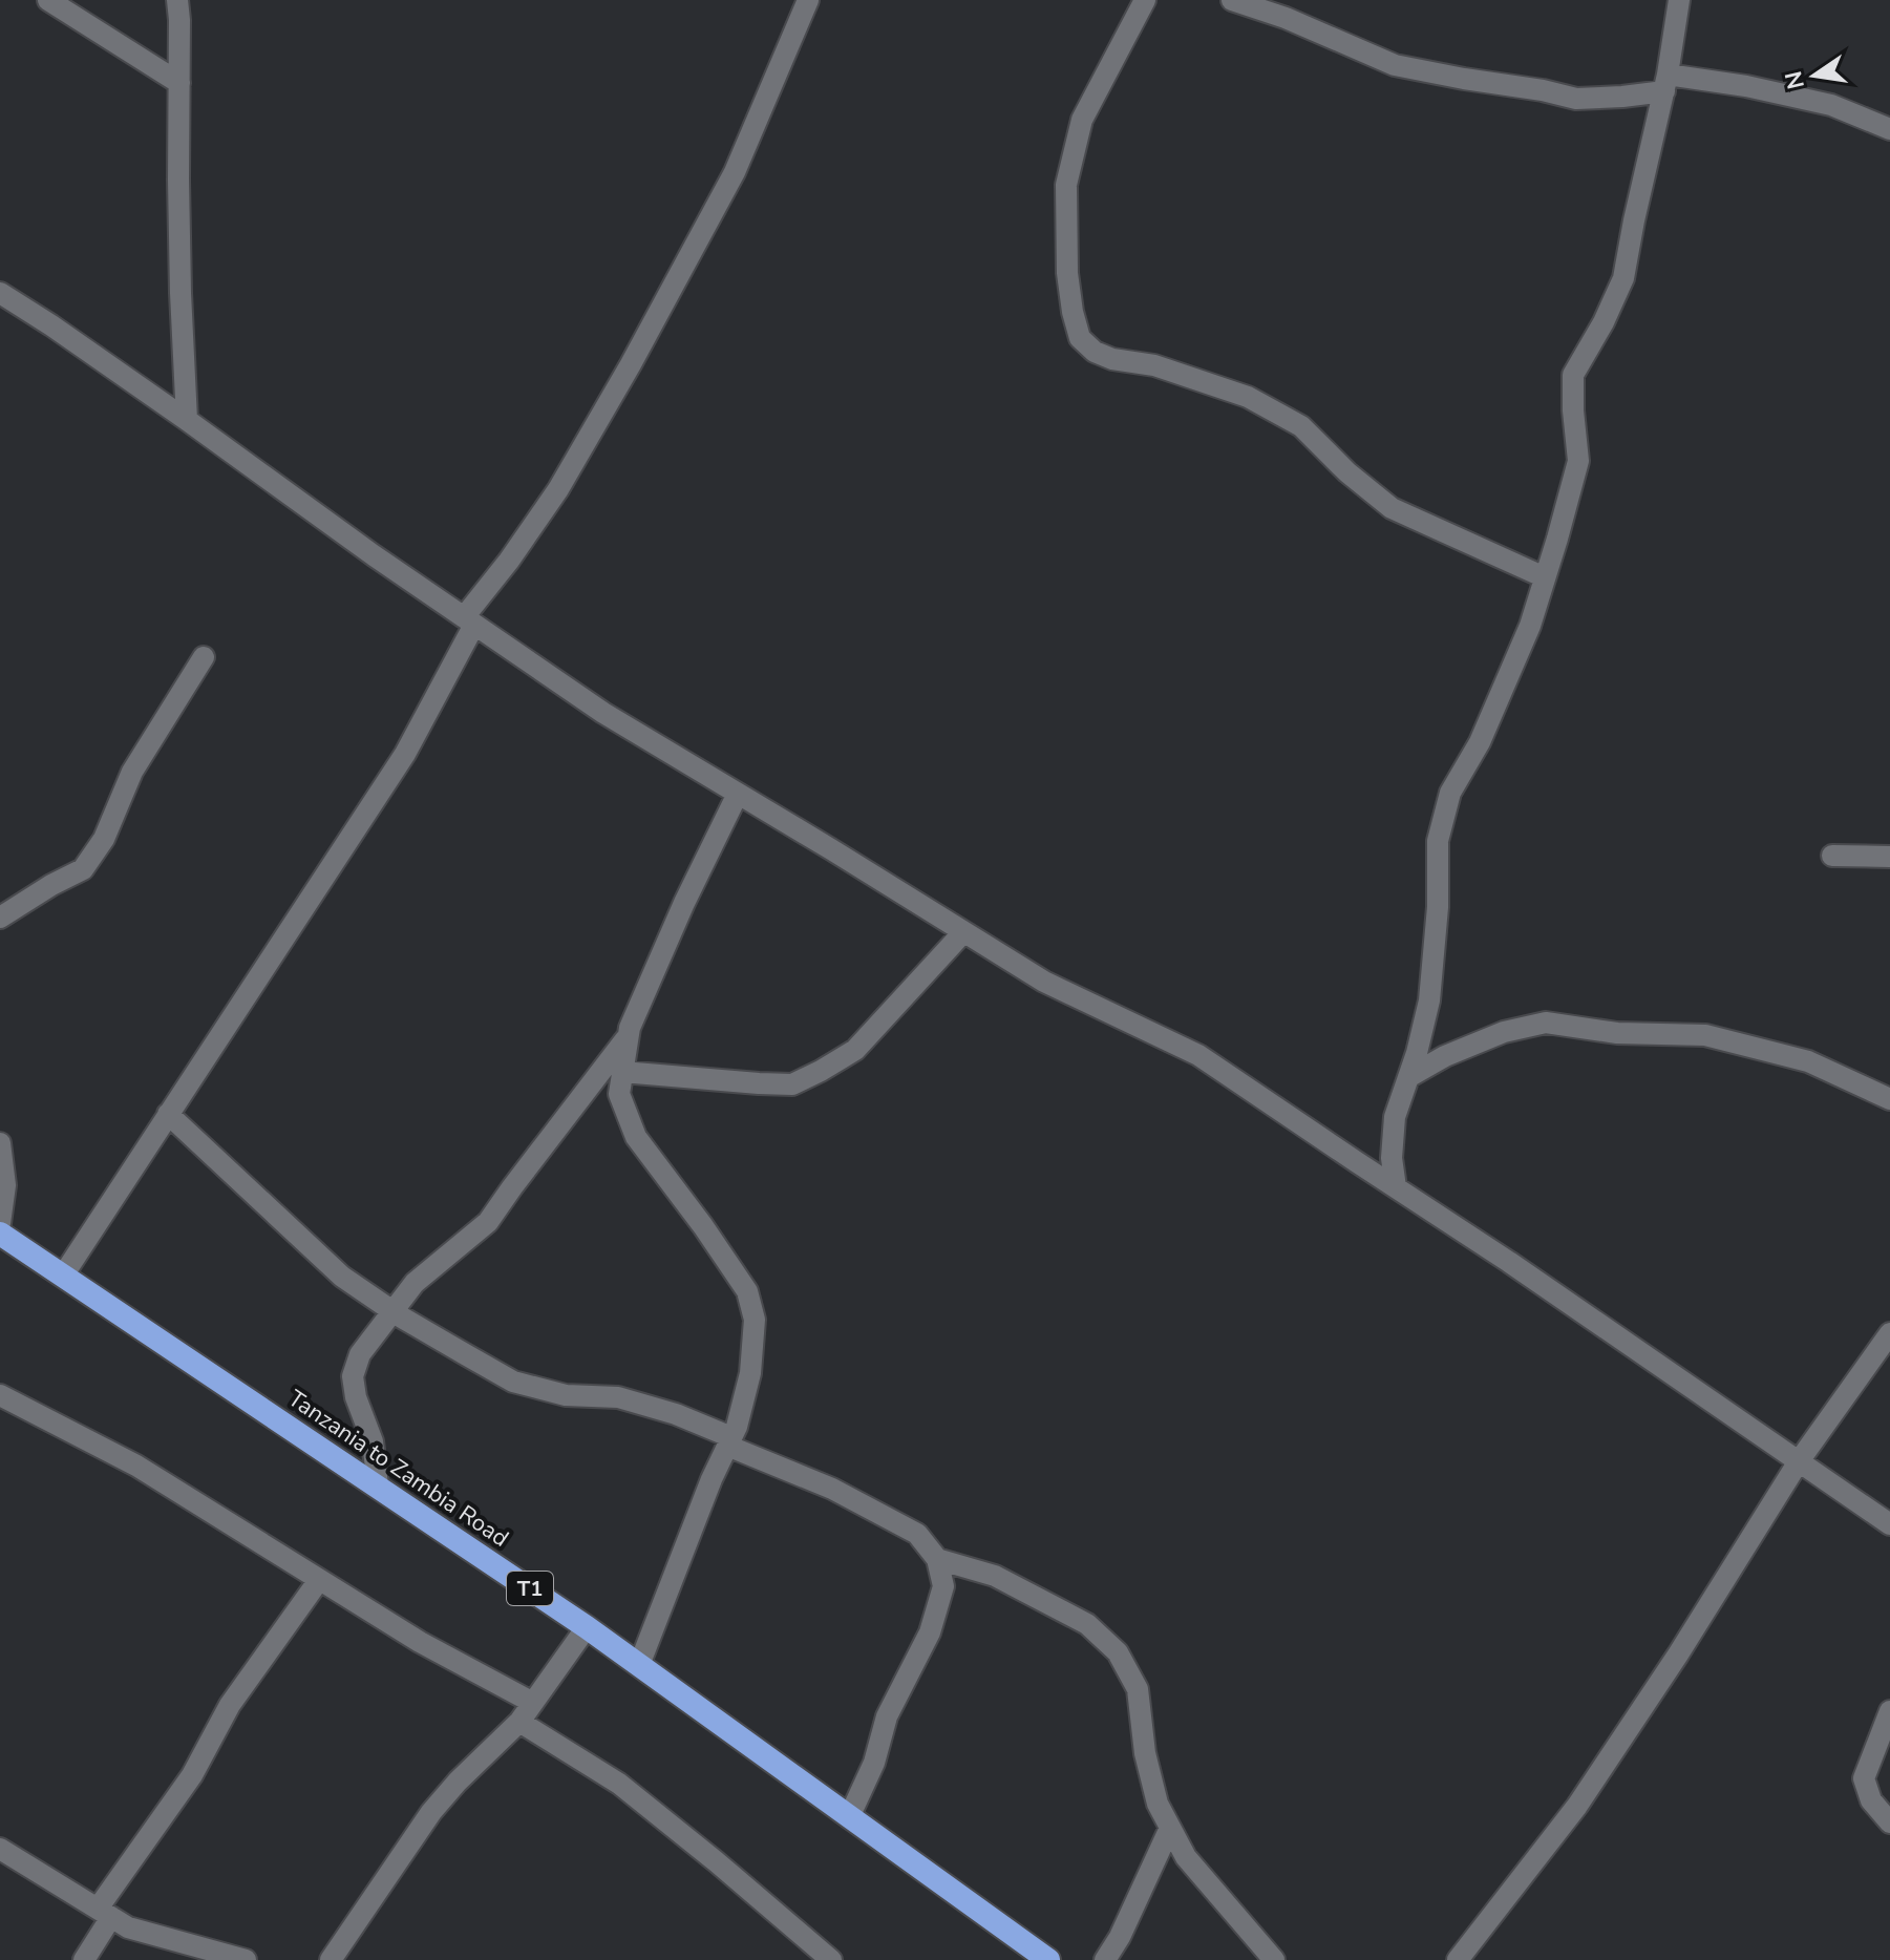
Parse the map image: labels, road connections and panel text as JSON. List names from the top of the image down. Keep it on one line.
{"streets":{"highway":["Tanzania to Zambia Road","T1"]},"north":"left"}
